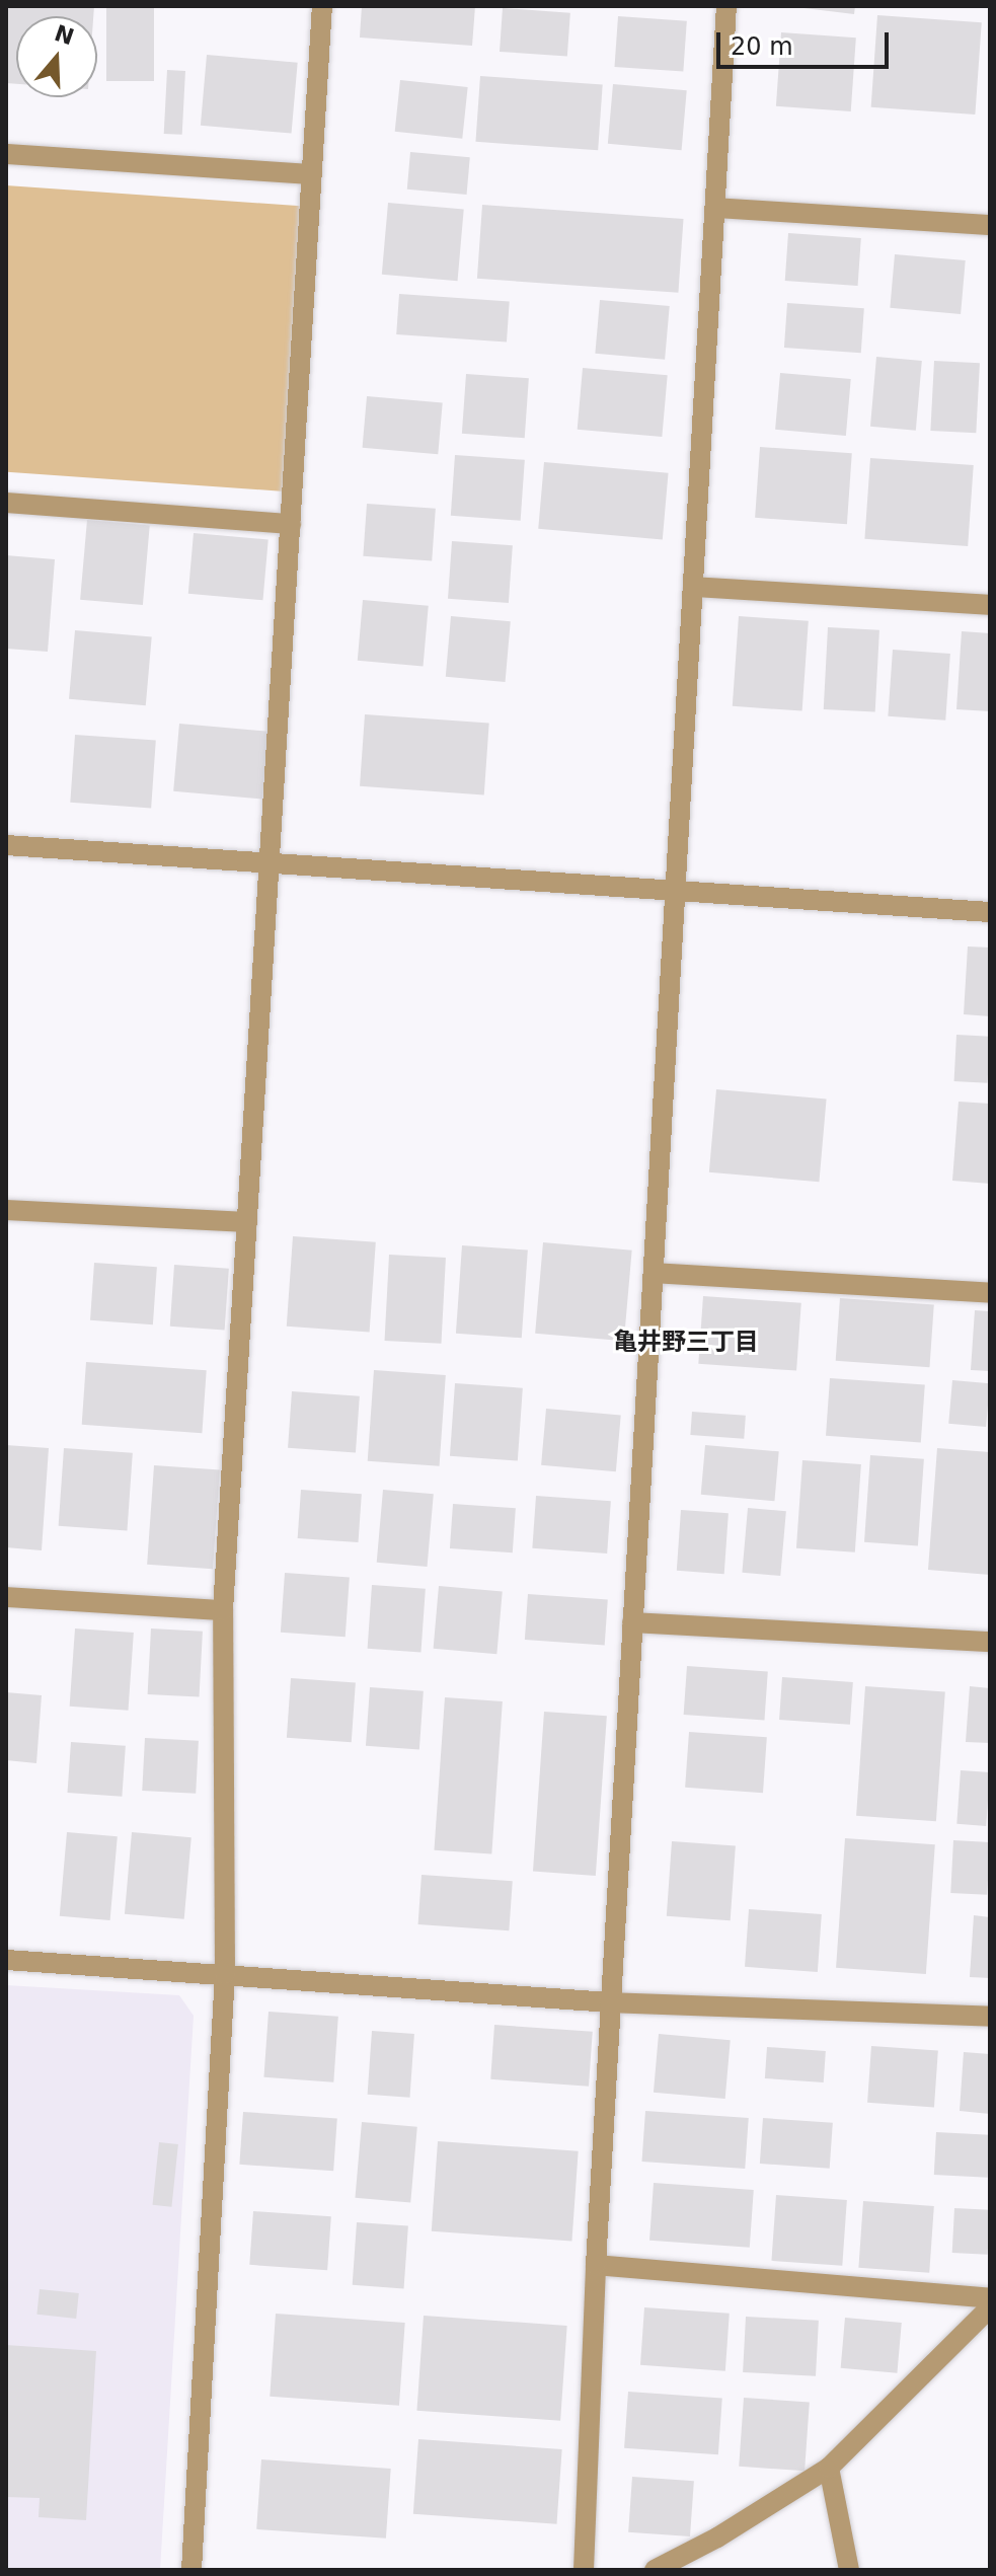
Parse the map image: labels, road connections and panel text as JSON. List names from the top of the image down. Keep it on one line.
{"districts":["亀井野三丁目"],"scale_bar":"20 m","north":"top"}
